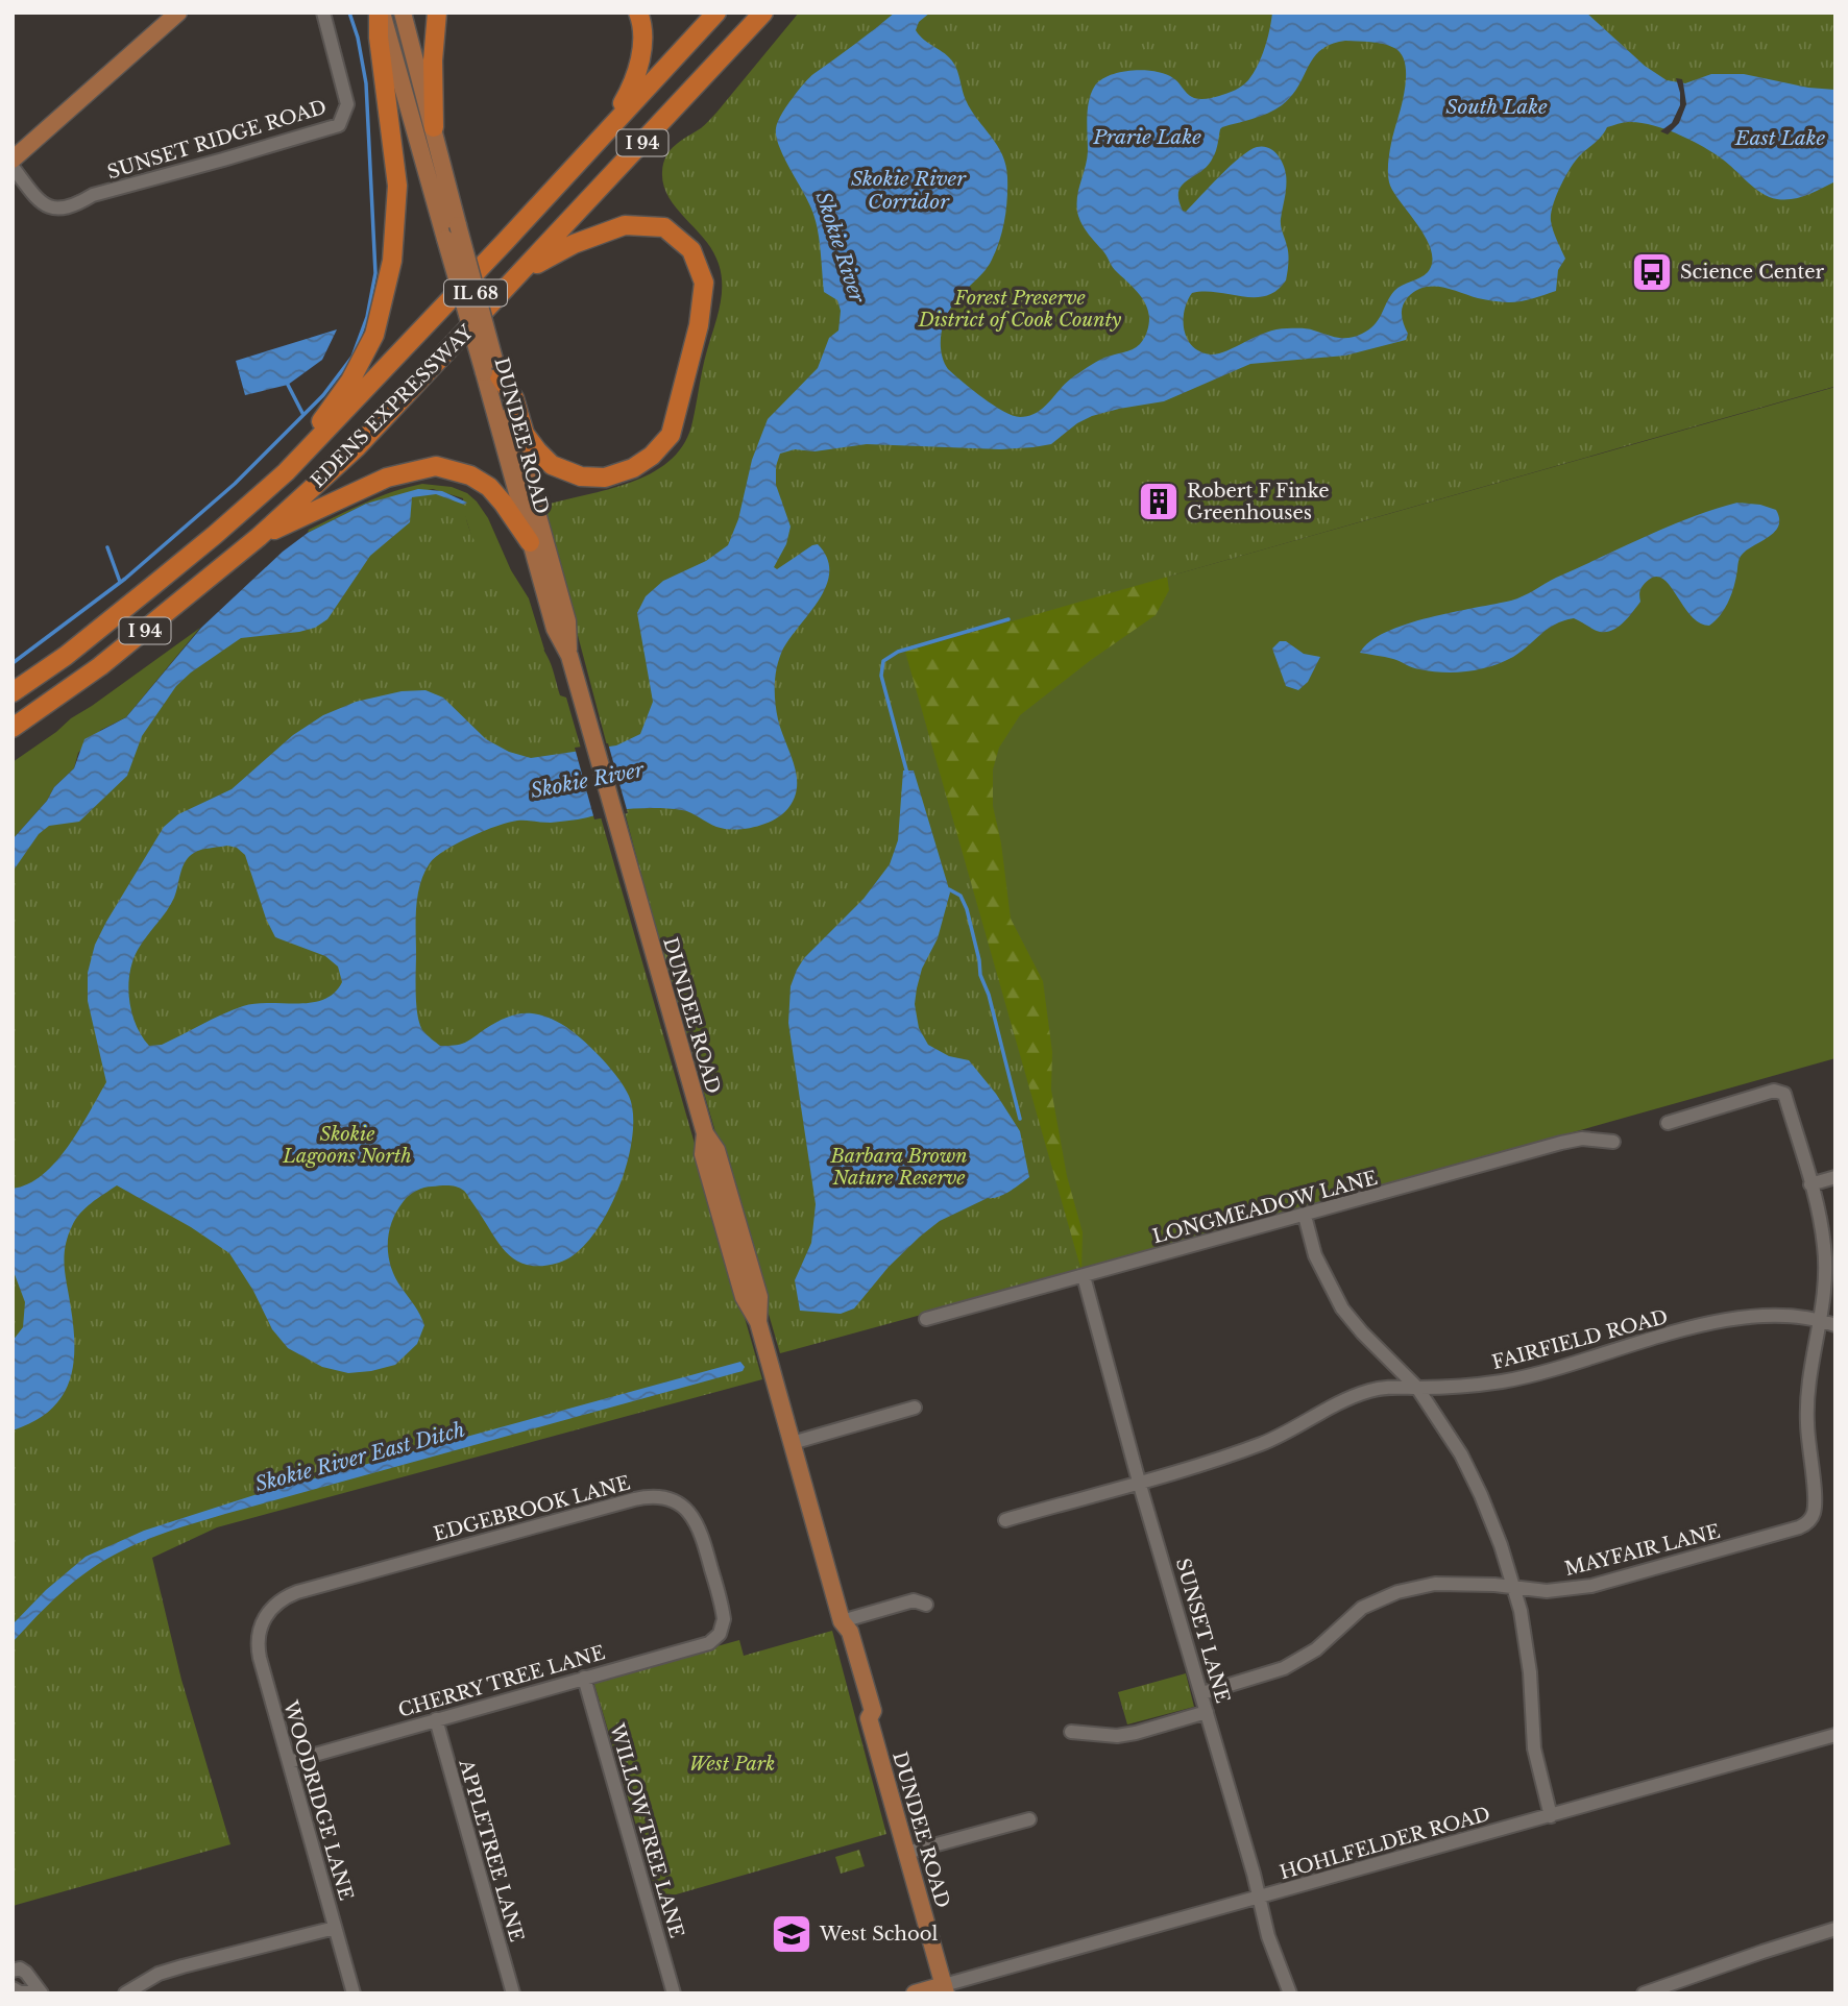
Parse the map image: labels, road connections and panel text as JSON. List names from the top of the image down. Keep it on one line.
{"streets":{"highway":["I 94","EDENS EXPRESSWAY"],"main road":["IL 68","DUNDEE ROAD"],"street":["SUNSET RIDGE ROAD","LONGMEADOW LANE","FAIRFIELD ROAD","EDGEBROOK LANE","MAYFAIR LANE","SUNSET LANE","CHERRY TREE LANE","WOODRIDGE LANE","WILLOW TREE LANE","HOHLFELDER ROAD","APPLETREE LANE"]},"crossings":[["DUNDEE ROAD","HOHLFELDER ROAD"],["LONGMEADOW LANE","SUNSET LANE"],["FAIRFIELD ROAD","MAYFAIR LANE"],["FAIRFIELD ROAD","SUNSET LANE"],["EDGEBROOK LANE","CHERRY TREE LANE"],["EDGEBROOK LANE","WOODRIDGE LANE"],["MAYFAIR LANE","SUNSET LANE"],["SUNSET LANE","HOHLFELDER ROAD"],["CHERRY TREE LANE","WOODRIDGE LANE"],["CHERRY TREE LANE","WILLOW TREE LANE"],["CHERRY TREE LANE","APPLETREE LANE"]],"water":["South Lake","Prarie Lake","East Lake","Skokie River Corridor","Skokie River","Skokie River East Ditch"],"parks":["Forest Preserve District of Cook County","Skokie Lagoons North","Barbara Brown Nature Reserve","West Park"],"places":{"bus stop":["Science Center"],"building":["Robert F Finke Greenhouses"],"school or university":["West School"]}}
